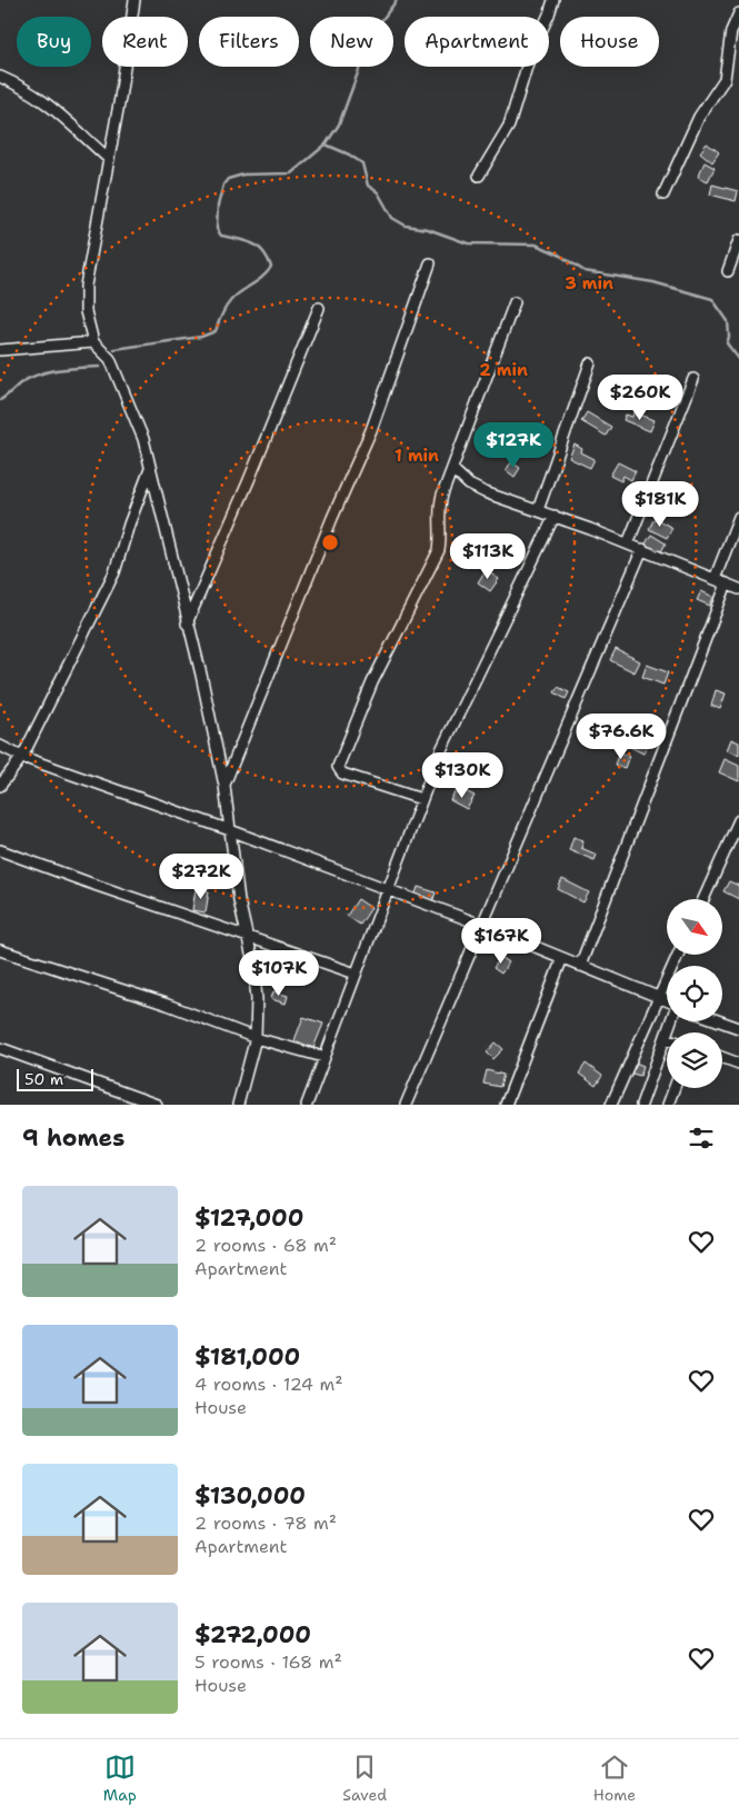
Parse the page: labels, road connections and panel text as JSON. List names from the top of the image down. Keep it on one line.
{"scale_bar":"50 m","north":"bottom right","page":{"chip":["Buy","Rent","Filters","New","Apartment","House"],"price":["$260K","$127K","$181K","$113K","$76.6K","$130K","$272K","$167K","$107K"],"scale":"50 m","heading":"9 homes","list":[{"name":"$127,000","note":"2 rooms · 68 m² · Apartment"},{"name":"$181,000","note":"4 rooms · 124 m² · House"},{"name":"$130,000","note":"2 rooms · 78 m² · Apartment"},{"name":"$272,000","note":"5 rooms · 168 m² · House"}],"tabs":["Map","Saved","Home"]},"rings":["3 min","2 min","1 min"]}
